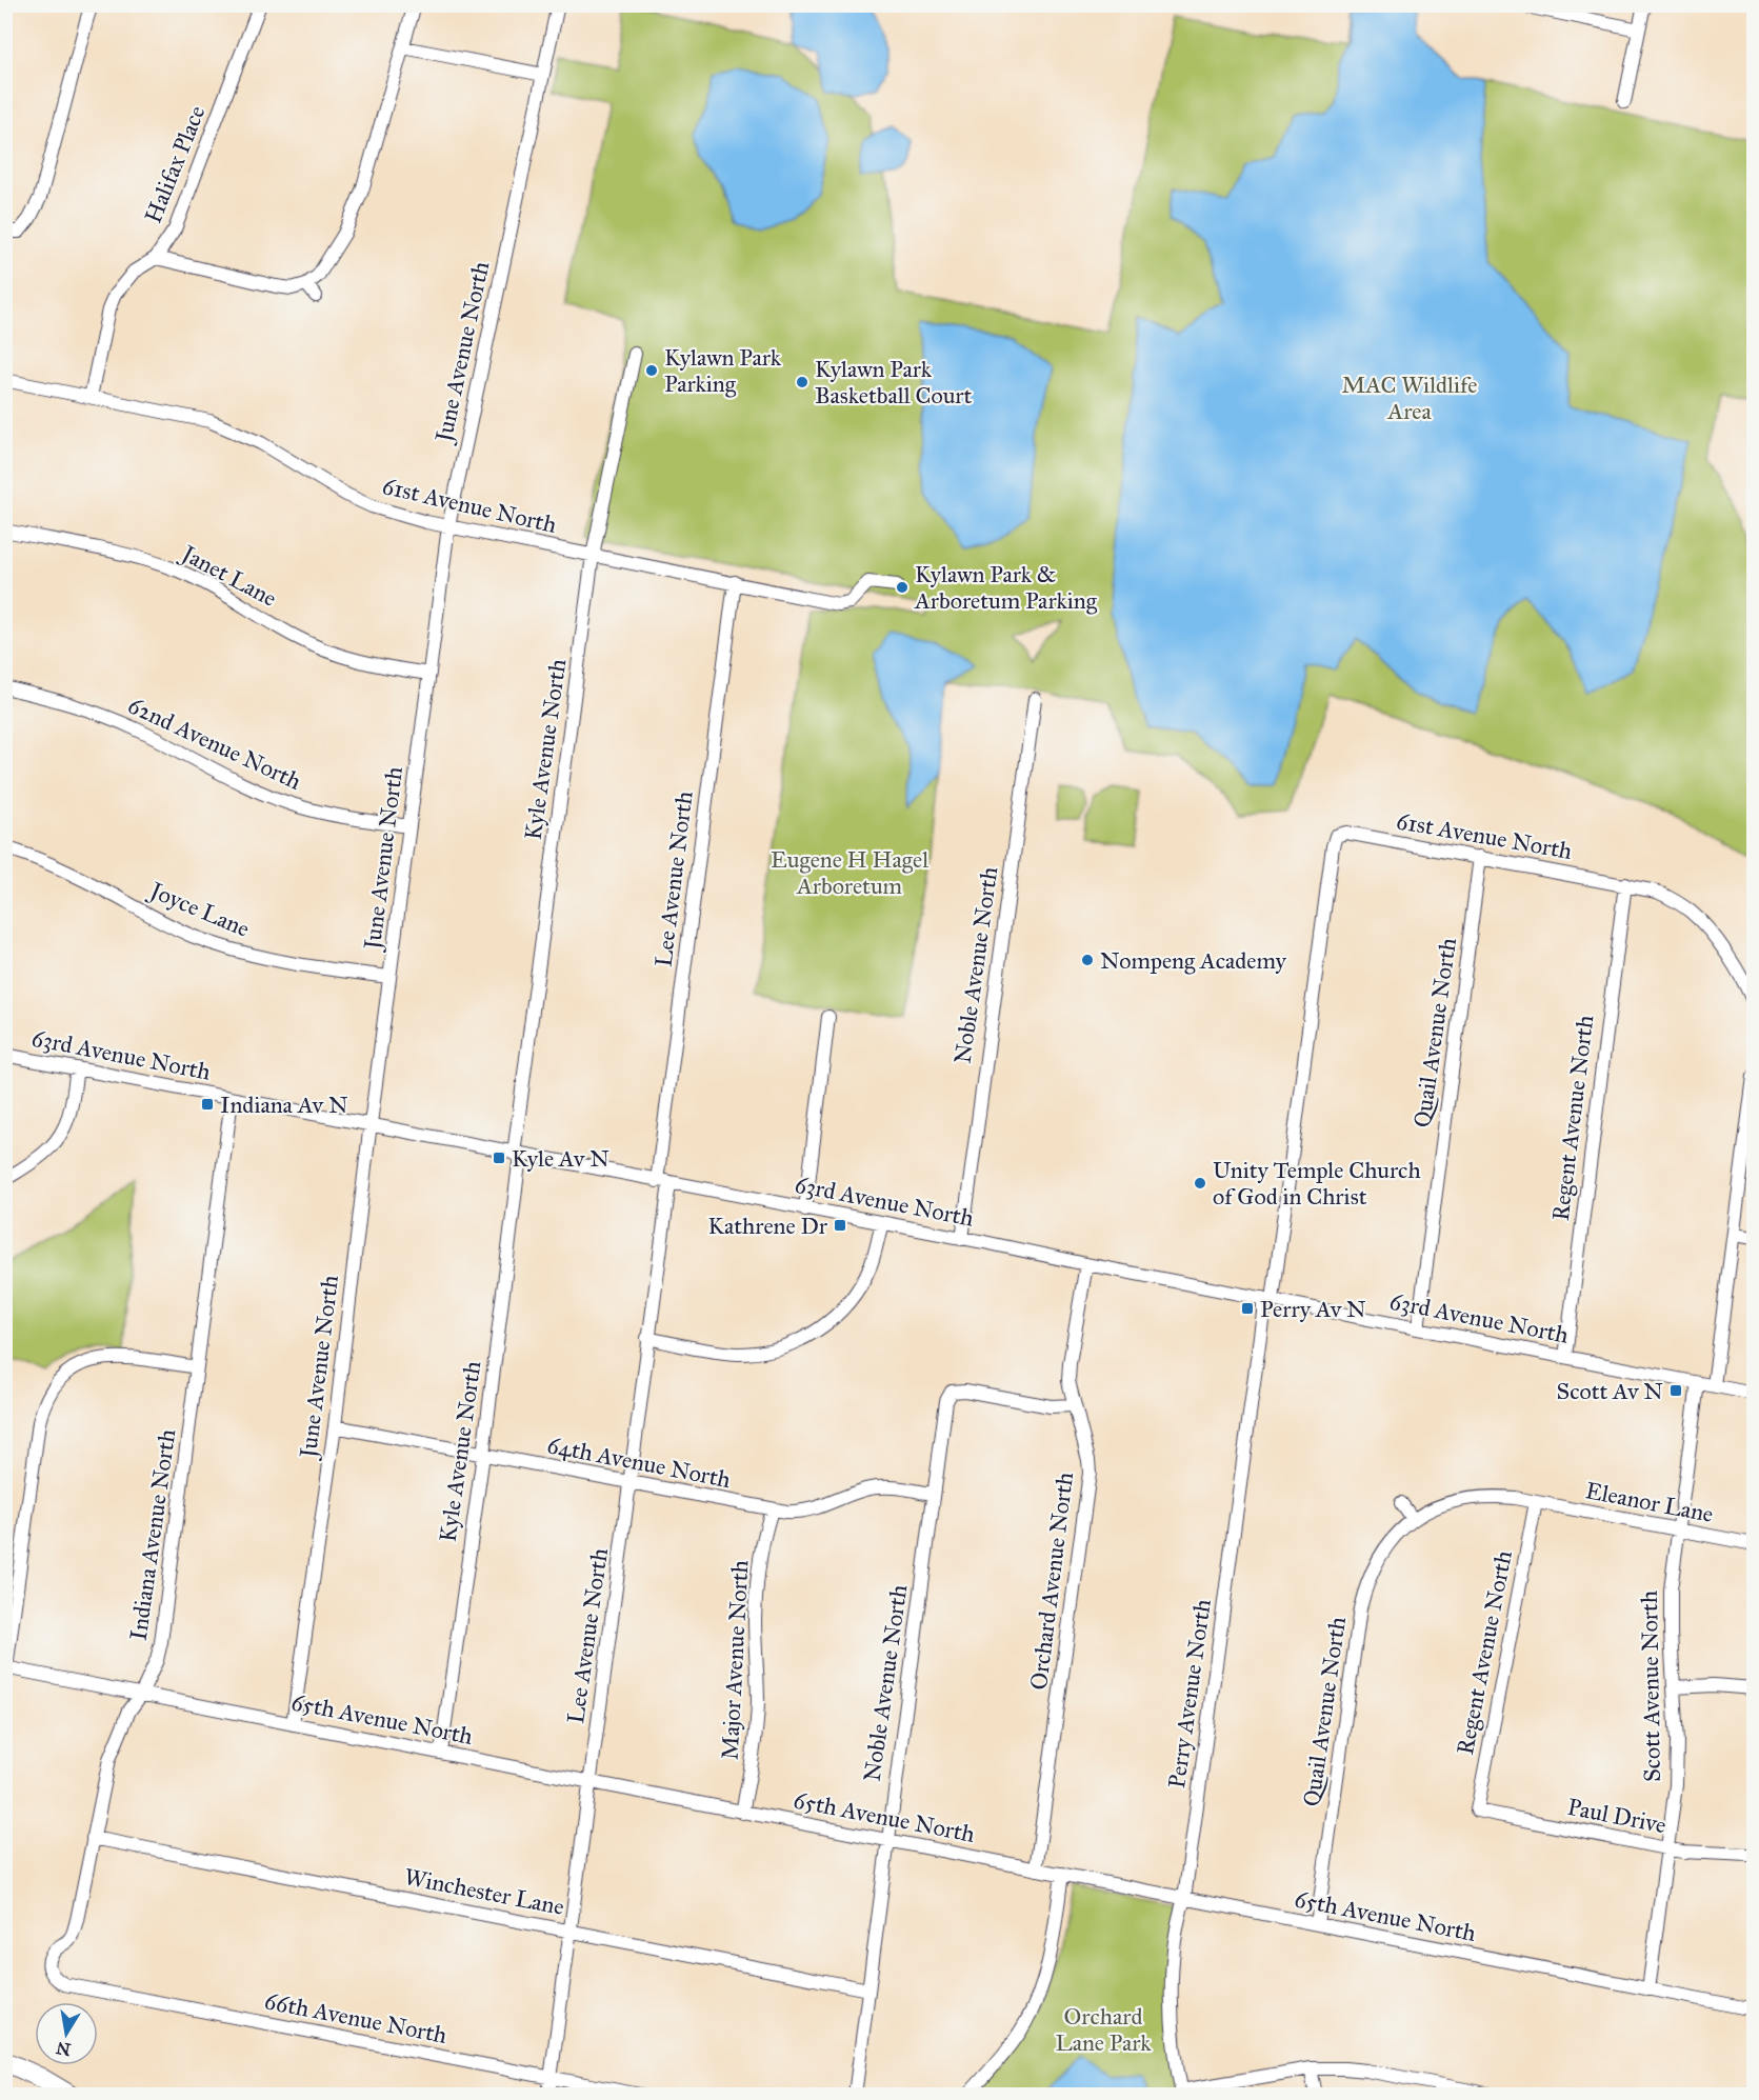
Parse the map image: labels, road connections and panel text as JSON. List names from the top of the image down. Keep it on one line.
{"streets":{"street":["Halifax Place","June Avenue North","61st Avenue North","Janet Lane","62nd Avenue North","Kyle Avenue North","Lee Avenue North","Joyce Lane","Noble Avenue North","Quail Avenue North","63rd Avenue North","Regent Avenue North","64th Avenue North","Eleanor Lane","Indiana Avenue North","Orchard Avenue North","Major Avenue North","Scott Avenue North","Perry Avenue North","65th Avenue North","Paul Drive","Winchester Lane","66th Avenue North"]},"crossings":[["Halifax Place","61st Avenue North"],["June Avenue North","61st Avenue North"],["June Avenue North","Janet Lane"],["June Avenue North","62nd Avenue North"],["June Avenue North","Joyce Lane"],["June Avenue North","63rd Avenue North"],["June Avenue North","64th Avenue North"],["June Avenue North","65th Avenue North"],["61st Avenue North","Kyle Avenue North"],["61st Avenue North","Lee Avenue North"],["61st Avenue North","Quail Avenue North"],["61st Avenue North","Regent Avenue North"],["61st Avenue North","Perry Avenue North"],["Kyle Avenue North","63rd Avenue North"],["Kyle Avenue North","64th Avenue North"],["Kyle Avenue North","65th Avenue North"],["Lee Avenue North","63rd Avenue North"],["Lee Avenue North","64th Avenue North"],["Lee Avenue North","65th Avenue North"],["Lee Avenue North","Winchester Lane"],["Lee Avenue North","66th Avenue North"],["Noble Avenue North","63rd Avenue North"],["Noble Avenue North","64th Avenue North"],["Noble Avenue North","Orchard Avenue North"],["Noble Avenue North","65th Avenue North"],["Noble Avenue North","Winchester Lane"],["Quail Avenue North","63rd Avenue North"],["Quail Avenue North","Regent Avenue North"],["Quail Avenue North","Eleanor Lane"],["Quail Avenue North","65th Avenue North"],["63rd Avenue North","Regent Avenue North"],["63rd Avenue North","Indiana Avenue North"],["63rd Avenue North","Orchard Avenue North"],["63rd Avenue North","Scott Avenue North"],["63rd Avenue North","Perry Avenue North"],["Regent Avenue North","Eleanor Lane"],["Regent Avenue North","Paul Drive"],["64th Avenue North","Major Avenue North"],["Eleanor Lane","Scott Avenue North"],["Indiana Avenue North","65th Avenue North"],["Indiana Avenue North","Winchester Lane"],["Indiana Avenue North","66th Avenue North"],["Orchard Avenue North","65th Avenue North"],["Major Avenue North","65th Avenue North"],["Scott Avenue North","65th Avenue North"],["Scott Avenue North","Paul Drive"],["Perry Avenue North","65th Avenue North"]],"parks":["MAC Wildlife Area","Eugene H Hagel Arboretum","Orchard Lane Park"],"places":{"other":["Kylawn Park Parking","Kylawn Park Basketball Court","Kylawn Park & Arboretum Parking","Nompeng Academy","Unity Temple Church of God in Christ"],"transit":["Indiana Av N","Kyle Av N","Kathrene Dr","Perry Av N","Scott Av N"]},"north":"bottom"}
